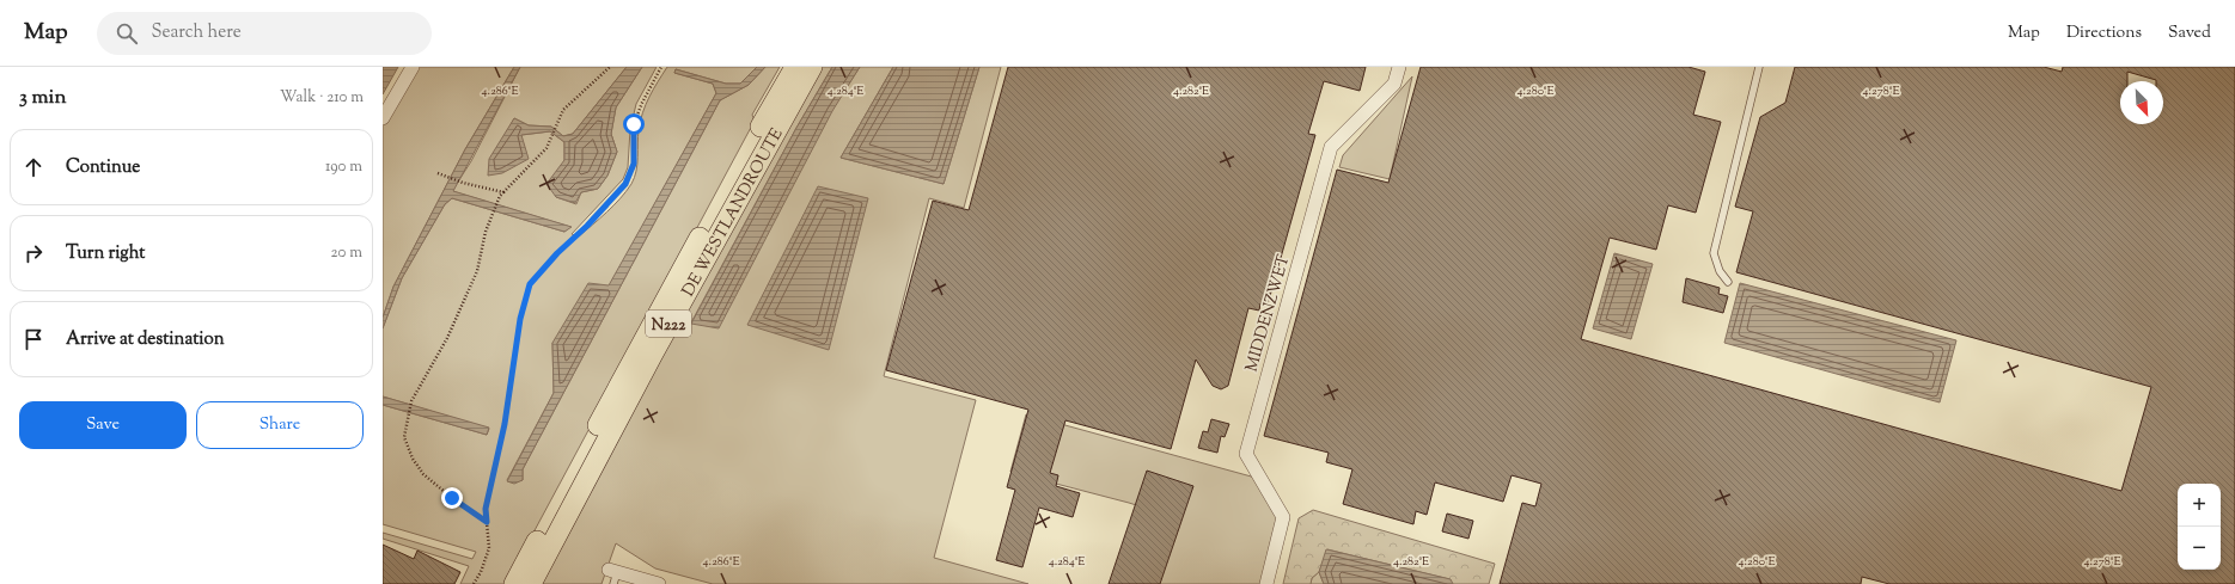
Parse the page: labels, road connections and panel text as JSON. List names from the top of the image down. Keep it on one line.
{"streets":{"main road":["DE WESTLANDROUTE","N222"],"street":["MIDDENZWET"]},"north":"bottom right","page":{"header":"Map","search":"Search here","nav":["Map","Directions","Saved"],"heading":["3 min","Walk · 210 m"],"list":[["Continue","190 m"],["Turn right","20 m"],"Arrive at destination"],"buttons":["Save","Share"],"map_buttons":["+","−"]},"coordinates":["4.286°E","4.284°E","4.282°E","4.280°E","4.278°E"]}
